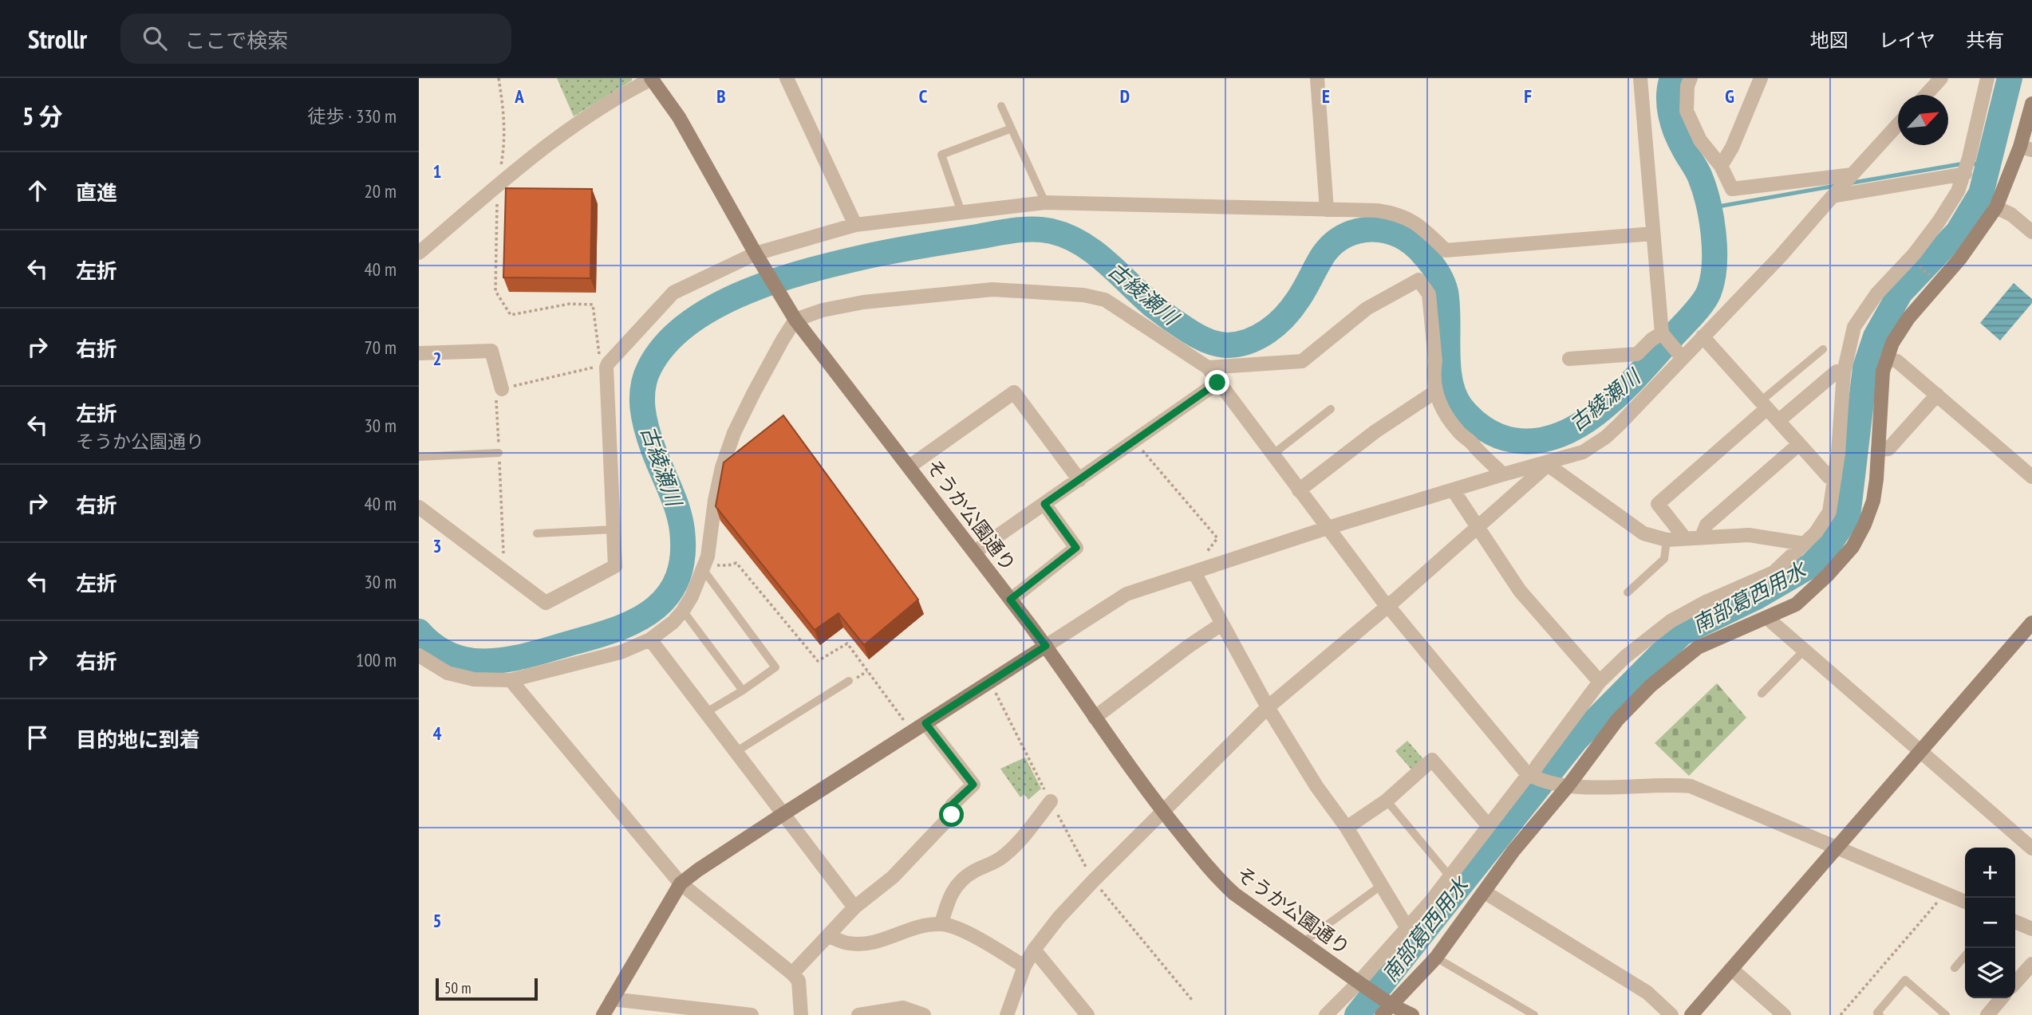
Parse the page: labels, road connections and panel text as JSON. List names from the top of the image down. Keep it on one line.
{"streets":{"street":["そうか公園通り"]},"water":["古綾瀬川","南部葛西用水"],"scale_bar":"50 m","north":"top right","page":{"header":"Strollr","search":"ここで検索","nav":["地図","レイヤ","共有"],"heading":["5 分","徒歩 · 330 m"],"list":[["直進","20 m"],["左折","40 m"],["右折","70 m"],["左折","そうか公園通り","30 m"],["右折","40 m"],["左折","30 m"],["右折","100 m"],"目的地に到着"],"map_buttons":["+","−"],"scale":"50 m"},"grid":{"columns":["A","B","C","D","E","F","G"],"rows":["1","2","3","4","5"]}}
